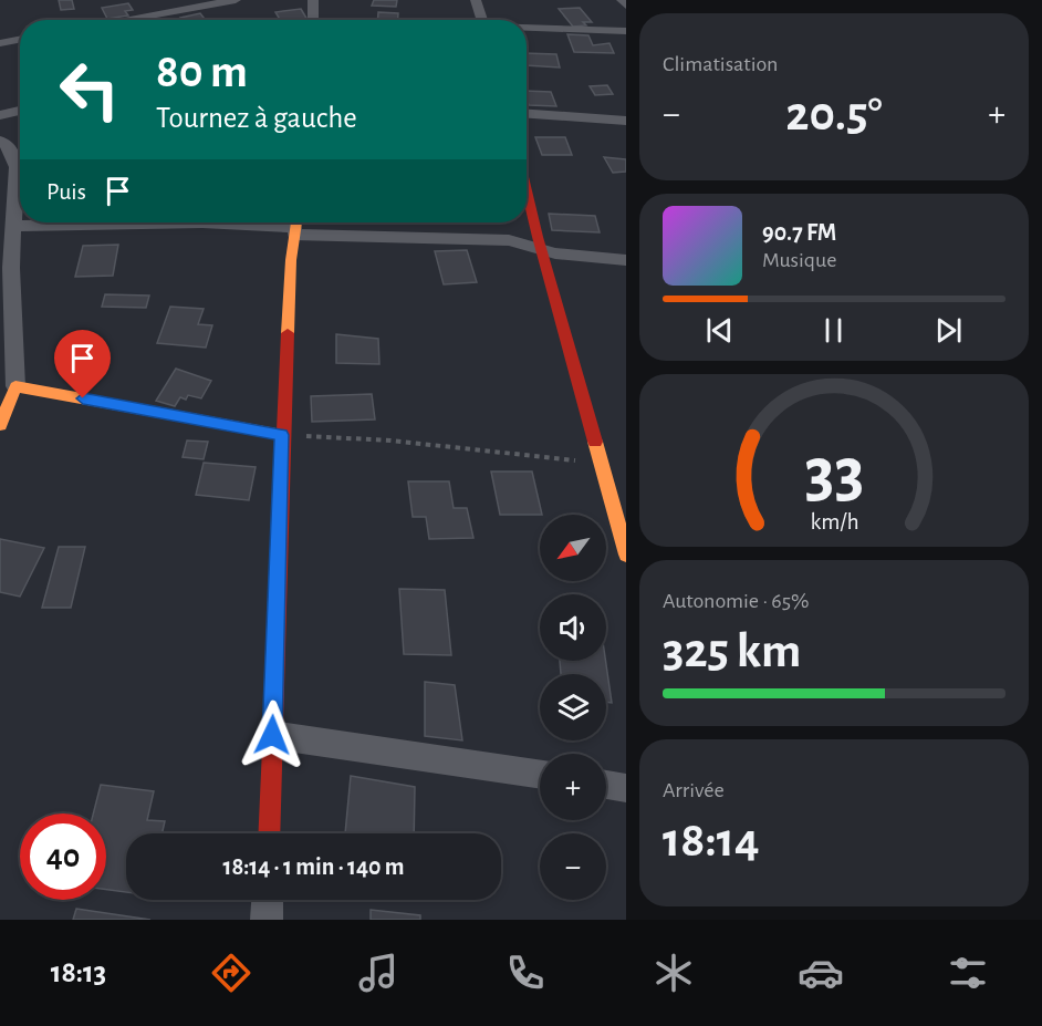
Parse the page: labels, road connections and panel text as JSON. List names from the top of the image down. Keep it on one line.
{"north":"bottom left","page":{"tile":["Climatisation",["Autonomie · 65%","325 km"],["Arrivée","18:14"]],"turn":["80 m","Tournez à gauche"],"heat":["−","20.5°","+"],"then":"Puis","song":["90.7 FM","Musique"],"map_buttons":["+","−"],"limit":"40","trip":"18:14 · 1 min · 140 m","tabs":"18:13","gauge":["33","km/h"]}}
